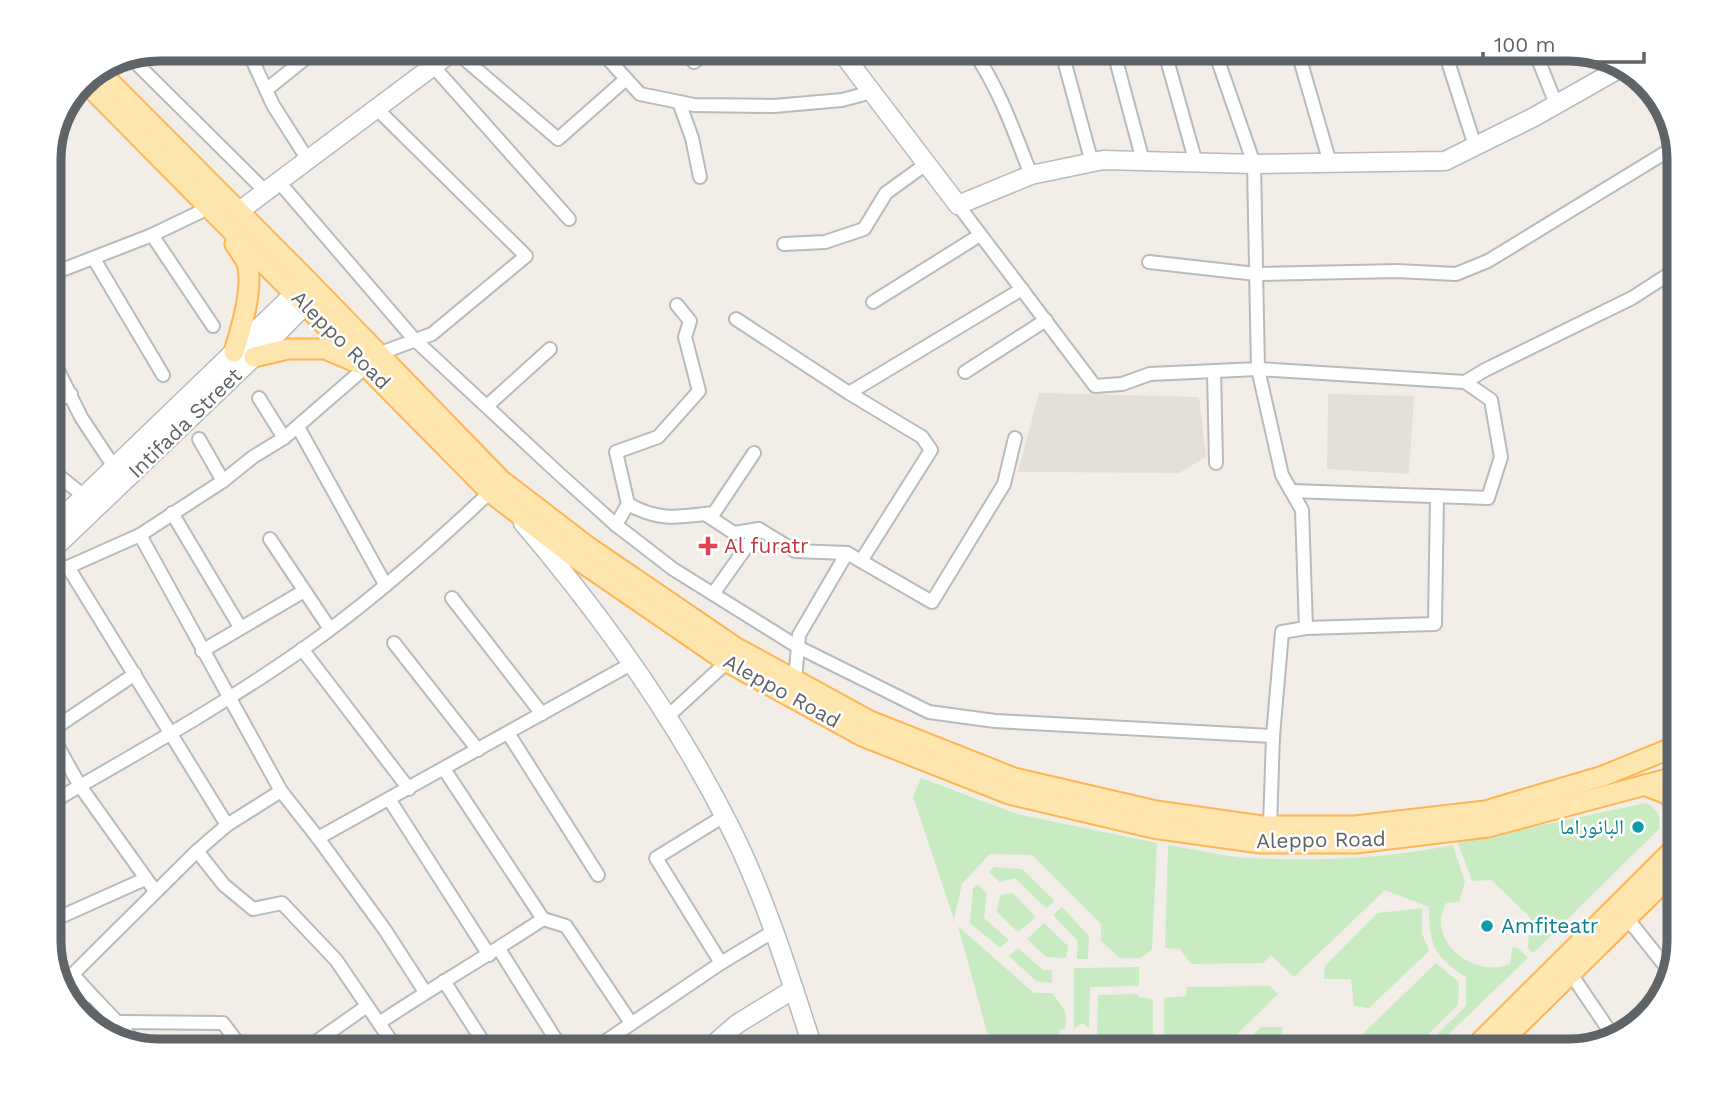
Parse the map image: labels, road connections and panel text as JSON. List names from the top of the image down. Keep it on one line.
{"streets":{"main road":["Aleppo Road","Intifada Street"]},"crossings":[["Aleppo Road","Intifada Street"]],"places":{"health":["Al furatr"],"other":["البانوراما","Amfiteatr"]},"scale_bar":"100 m"}
